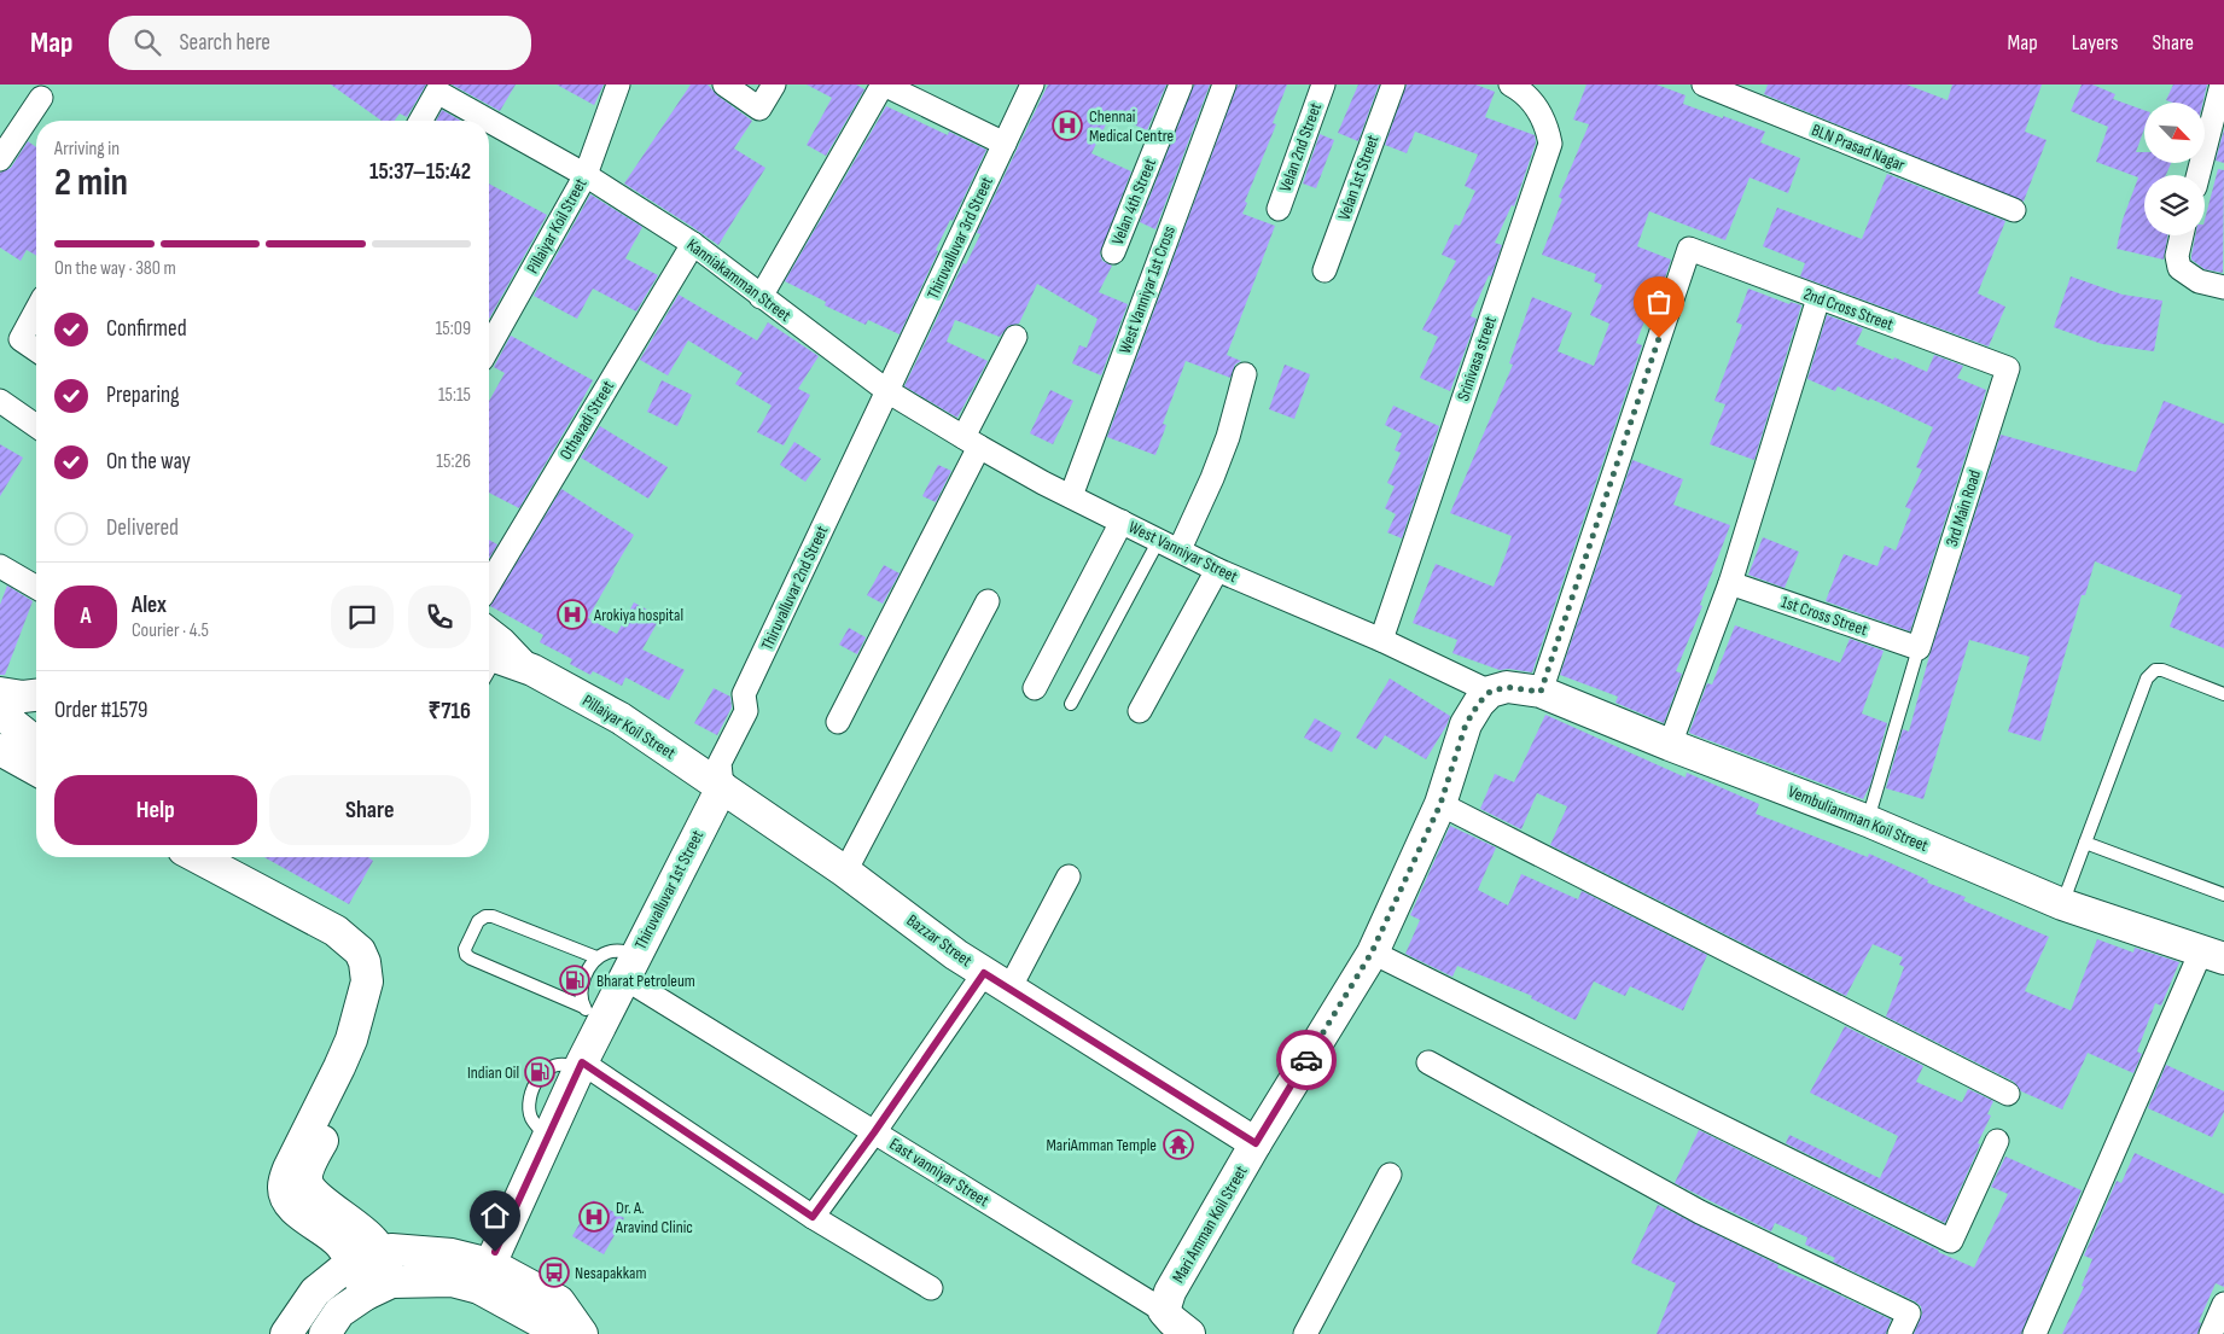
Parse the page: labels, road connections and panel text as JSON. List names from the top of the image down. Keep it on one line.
{"streets":{"street":["Velan 2nd Street","BLN Prasad Nagar","Velan 1st Street","Velan 4th Street","Pillaiyar Koil Street","Thiruvalluvar 3rd Street","Kanniakamman Street","West Vanniyar 1st Cross","2nd Cross Street","Srinivasa street","Othavadi Street","3rd Main Road","West Vanniyar Street","Thiruvalluvar 2nd Street","1st Cross Street","Vembuliamman Koil Street","Thiruvalluvar 1st Street","Bazzar Street","East vanniyar Street","Mari Amman Koil Street"]},"crossings":[["Pillaiyar Koil Street","Kanniakamman Street"],["Pillaiyar Koil Street","Thiruvalluvar 2nd Street"],["Pillaiyar Koil Street","Thiruvalluvar 1st Street"],["Pillaiyar Koil Street","Bazzar Street"],["Thiruvalluvar 3rd Street","Kanniakamman Street"],["Thiruvalluvar 3rd Street","West Vanniyar Street"],["Thiruvalluvar 3rd Street","Thiruvalluvar 2nd Street"],["Kanniakamman Street","Othavadi Street"],["Kanniakamman Street","West Vanniyar Street"],["Kanniakamman Street","Thiruvalluvar 2nd Street"],["West Vanniyar 1st Cross","West Vanniyar Street"],["2nd Cross Street","3rd Main Road"],["2nd Cross Street","Vembuliamman Koil Street"],["Srinivasa street","West Vanniyar Street"],["3rd Main Road","1st Cross Street"],["West Vanniyar Street","Thiruvalluvar 2nd Street"],["West Vanniyar Street","Vembuliamman Koil Street"],["West Vanniyar Street","Mari Amman Koil Street"],["Thiruvalluvar 2nd Street","Thiruvalluvar 1st Street"],["Thiruvalluvar 2nd Street","Bazzar Street"],["Vembuliamman Koil Street","Mari Amman Koil Street"],["Thiruvalluvar 1st Street","Bazzar Street"],["Thiruvalluvar 1st Street","East vanniyar Street"],["Bazzar Street","Mari Amman Koil Street"],["East vanniyar Street","Mari Amman Koil Street"]],"places":{"hospital":["Chennai Medical Centre","Arokiya hospital","Dr. A. Aravind Clinic"],"fuel station":["Bharat Petroleum","Indian Oil"],"temple":["MariAmman Temple"],"bus stop":["Nesapakkam"]},"north":"bottom right","page":{"header":"Map","search":"Search here","nav":["Map","Layers","Share"],"heading":["2 min","Arriving in","15:37–15:42"],"panel":["Alex","Courier · 4.5","Order #1579","₹716"],"bar":"On the way · 380 m","list":[["Confirmed","15:09"],["Preparing","15:15"],["On the way","15:26"],"Delivered"],"round":"A","buttons":["Help","Share"]}}
